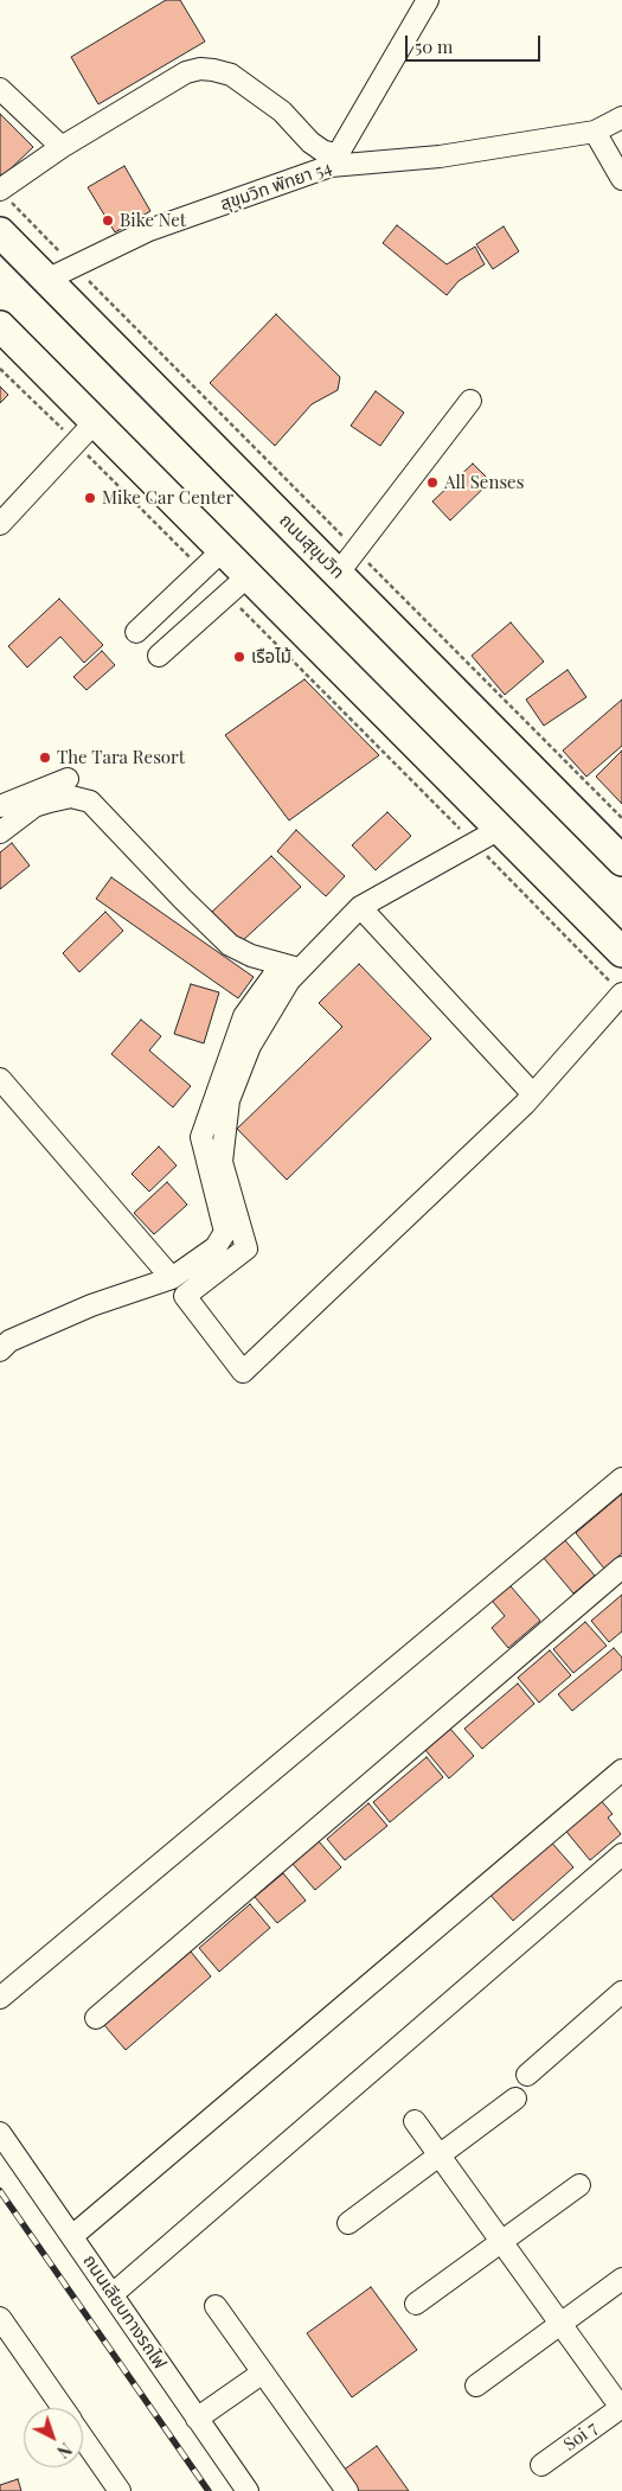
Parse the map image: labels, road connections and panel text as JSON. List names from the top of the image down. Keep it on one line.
{"streets":{"highway":["ถนนสุขุมวิท"],"street":["สุขุมวิท พัทยา 54","ถนนเลียบทางรถไฟ","Soi 7"]},"crossings":[["สุขุมวิท พัทยา 54","ถนนสุขุมวิท"]],"places":["Bike Net","All Senses","Mike Car Center","เรือไม้","The Tara Resort"],"scale_bar":"50 m","north":"bottom right"}
